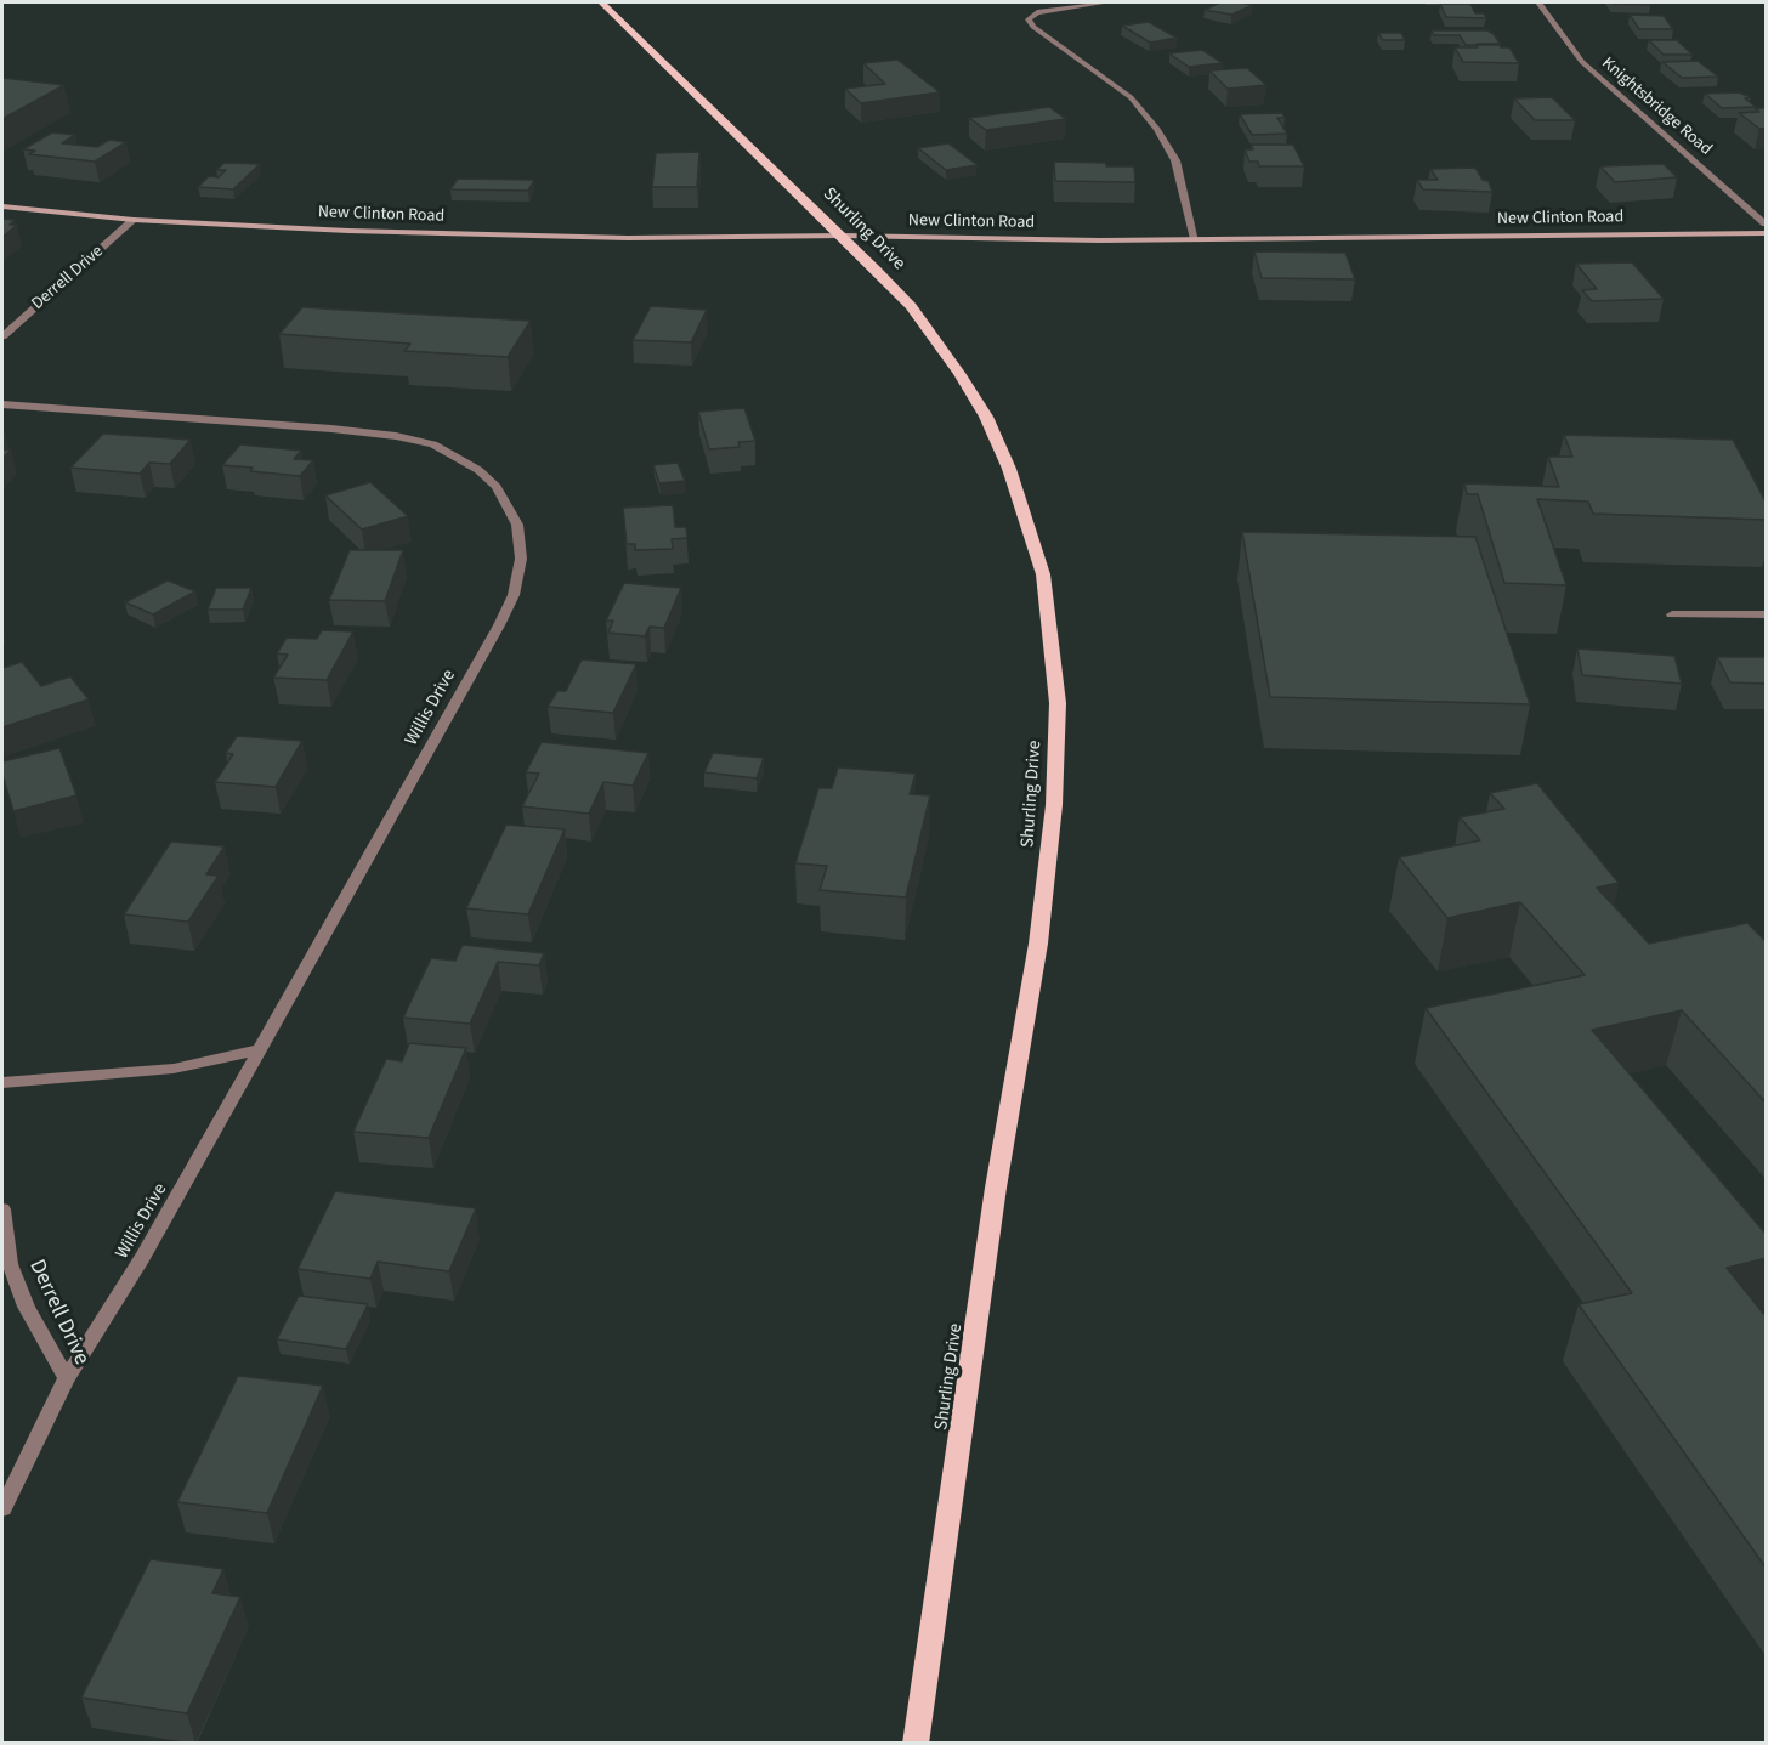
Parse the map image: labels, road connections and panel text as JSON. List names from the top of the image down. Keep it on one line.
{"streets":{"main road":["Shurling Drive"],"street":["Knightsbridge Road","New Clinton Road","Derrell Drive","Willis Drive"]},"crossings":[["New Clinton Road","Shurling Drive"],["New Clinton Road","Derrell Drive"],["Derrell Drive","Willis Drive"]]}
